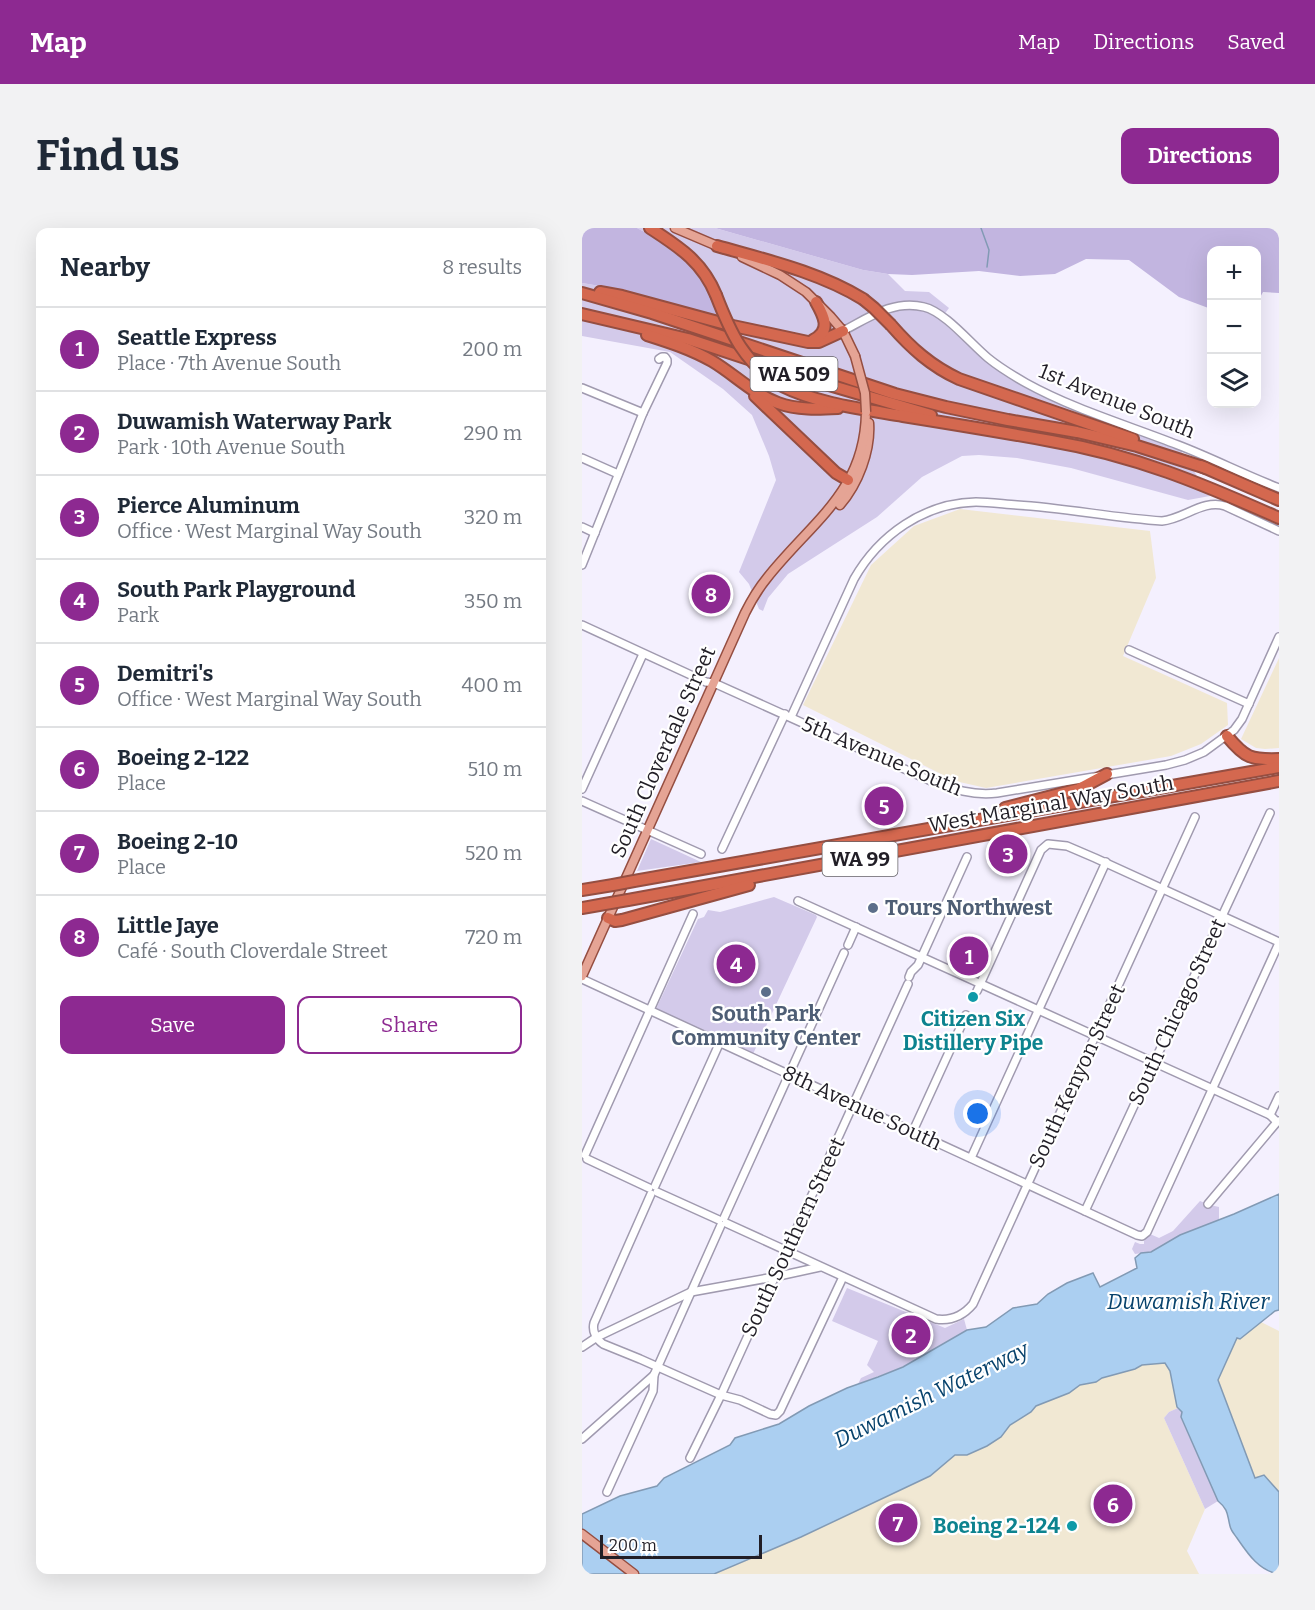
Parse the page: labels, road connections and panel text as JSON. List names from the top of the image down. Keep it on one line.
{"streets":{"highway":["WA 509","West Marginal Way South","WA 99"],"main road":["South Cloverdale Street"],"street":["1st Avenue South","5th Avenue South","South Chicago Street","South Kenyon Street","8th Avenue South","South Southern Street"]},"crossings":[["1st Avenue South","South Cloverdale Street"],["South Cloverdale Street","5th Avenue South"],["South Cloverdale Street","8th Avenue South"],["South Chicago Street","8th Avenue South"],["South Kenyon Street","8th Avenue South"],["8th Avenue South","South Southern Street"]],"water":["Duwamish River","Duwamish Waterway"],"places":["Tours Northwest","South Park Community Center","Citizen Six Distillery Pipe","Boeing 2-124"],"scale_bar":"200 m","page":{"header":"Map","nav":["Map","Directions","Saved"],"buttons":["Directions",["Save","Share"]],"title":"Find us","heading":["Nearby","8 results"],"map_buttons":["+","−"],"list":[{"mark":"1","name":"Seattle Express","note":"Place · 7th Avenue South","value":"200 m"},{"mark":"2","name":"Duwamish Waterway Park","note":"Park · 10th Avenue South","value":"290 m"},{"mark":"3","name":"Pierce Aluminum","note":"Office · West Marginal Way South","value":"320 m"},{"mark":"4","name":"South Park Playground","note":"Park","value":"350 m"},{"mark":"5","name":"Demitri's","note":"Office · West Marginal Way South","value":"400 m"},{"mark":"6","name":"Boeing 2-122","note":"Place","value":"510 m"},{"mark":"7","name":"Boeing 2-10","note":"Place","value":"520 m"},{"mark":"8","name":"Little Jaye","note":"Café · South Cloverdale Street","value":"720 m"}],"pins":["8","5","3","1","4","2","6","7"],"scale":"200 m"}}
